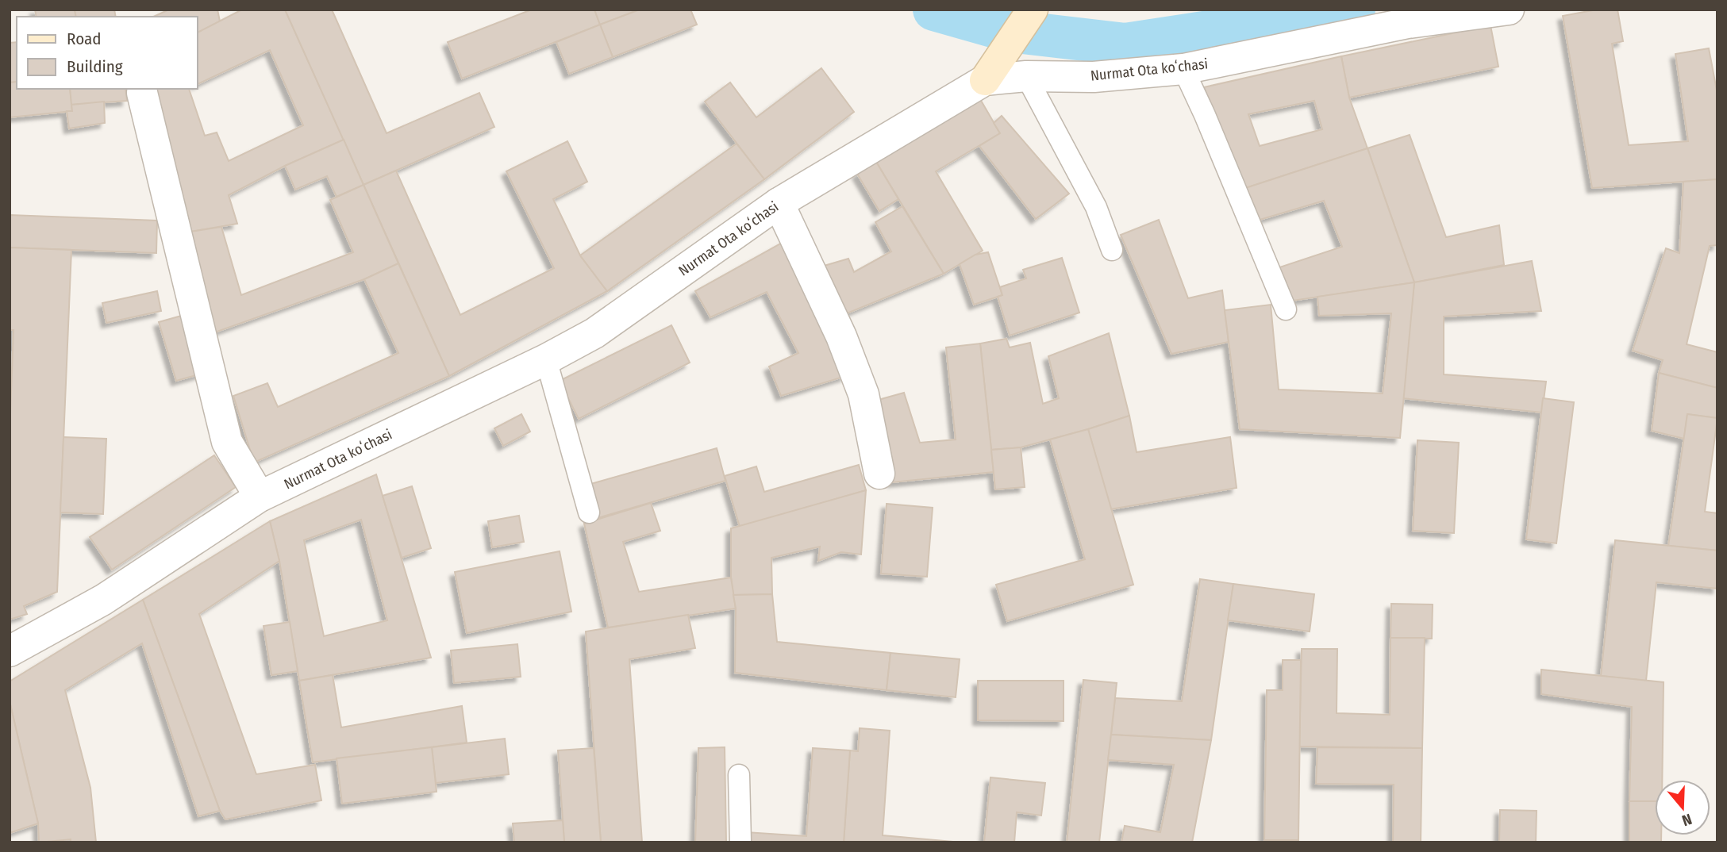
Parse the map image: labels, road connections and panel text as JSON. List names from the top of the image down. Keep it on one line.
{"streets":{"street":["Nurmat Ota koʻchasi"]},"legend":["Road","Building"],"north":"bottom"}
